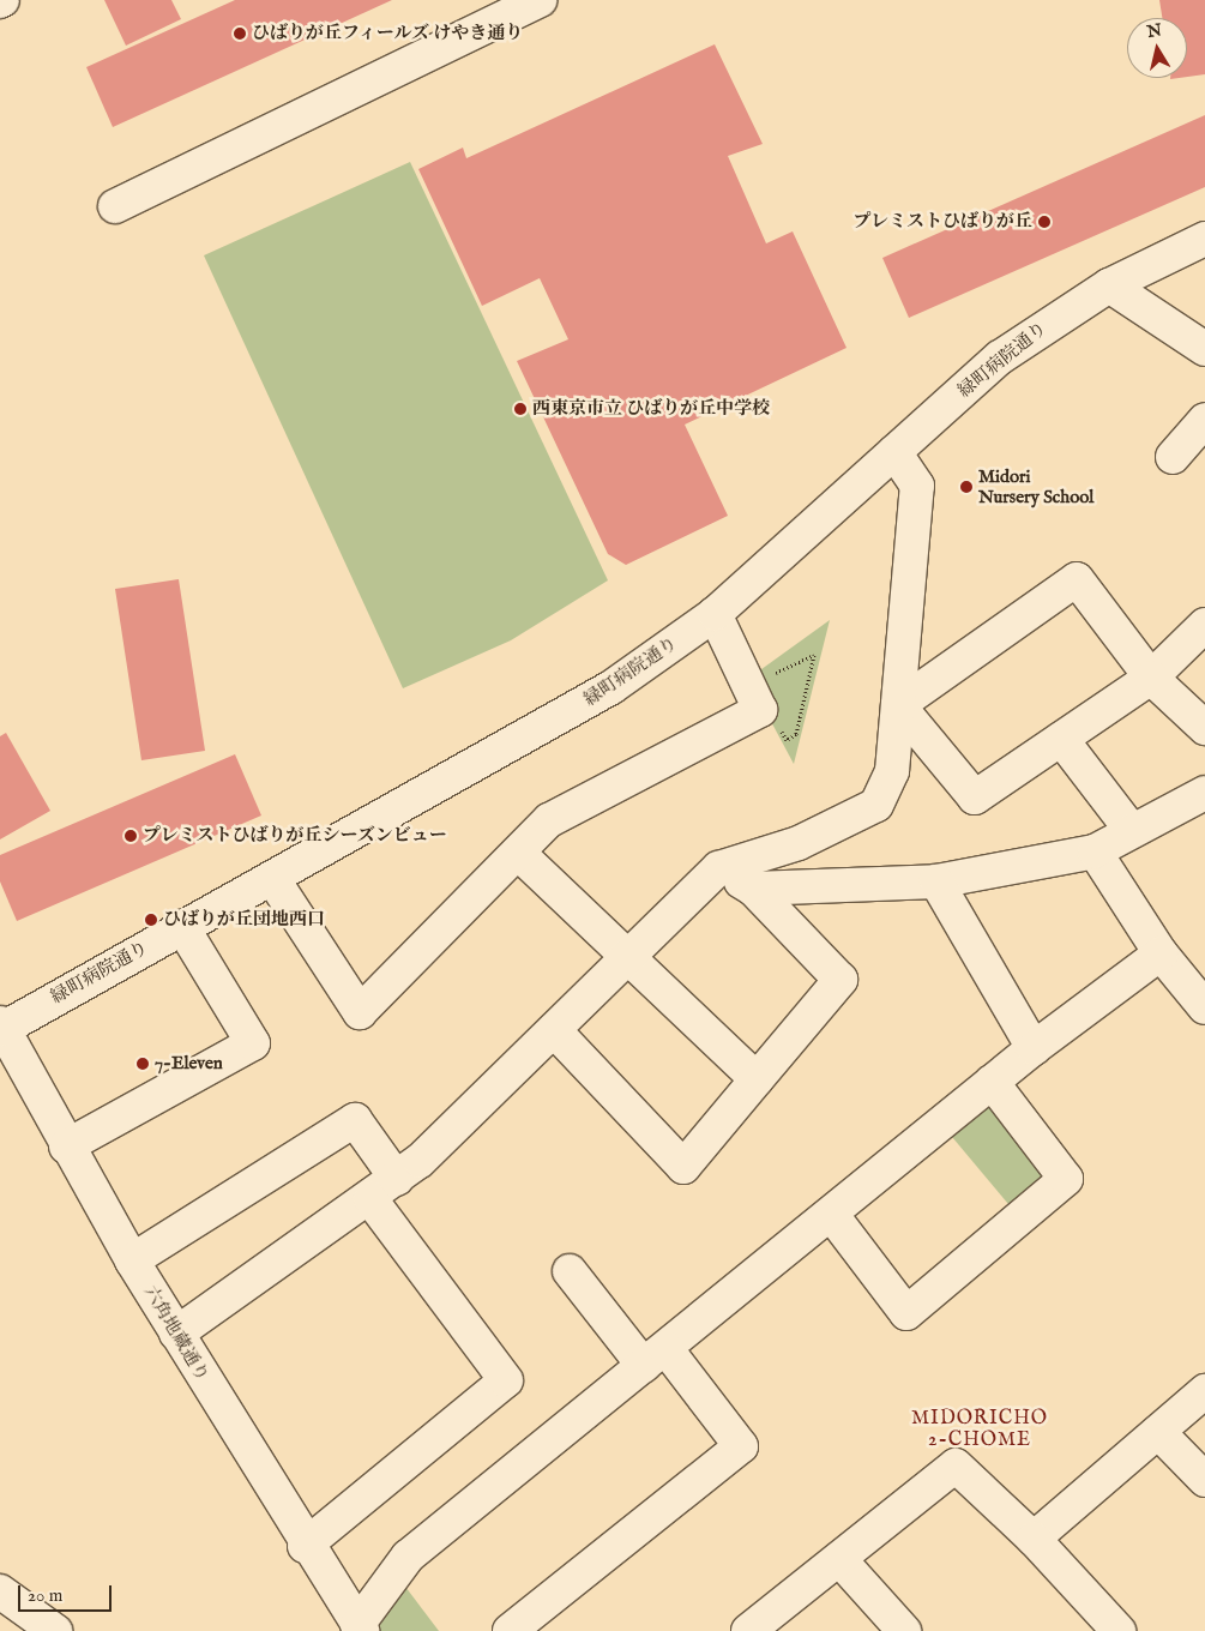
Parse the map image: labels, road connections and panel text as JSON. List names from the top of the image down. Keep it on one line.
{"streets":{"street":["緑町病院通り","六角地蔵通り"]},"crossings":[["緑町病院通り","六角地蔵通り"]],"districts":["MIDORICHO 2-CHOME"],"places":["ひばりが丘フィールズ けやき通り","プレミストひばりが丘","西東京市立 ひばりが丘中学校","Midori Nursery School","プレミストひばりが丘シーズンビュー","ひばりが丘団地西口","7-Eleven"],"scale_bar":"20 m","north":"top"}
